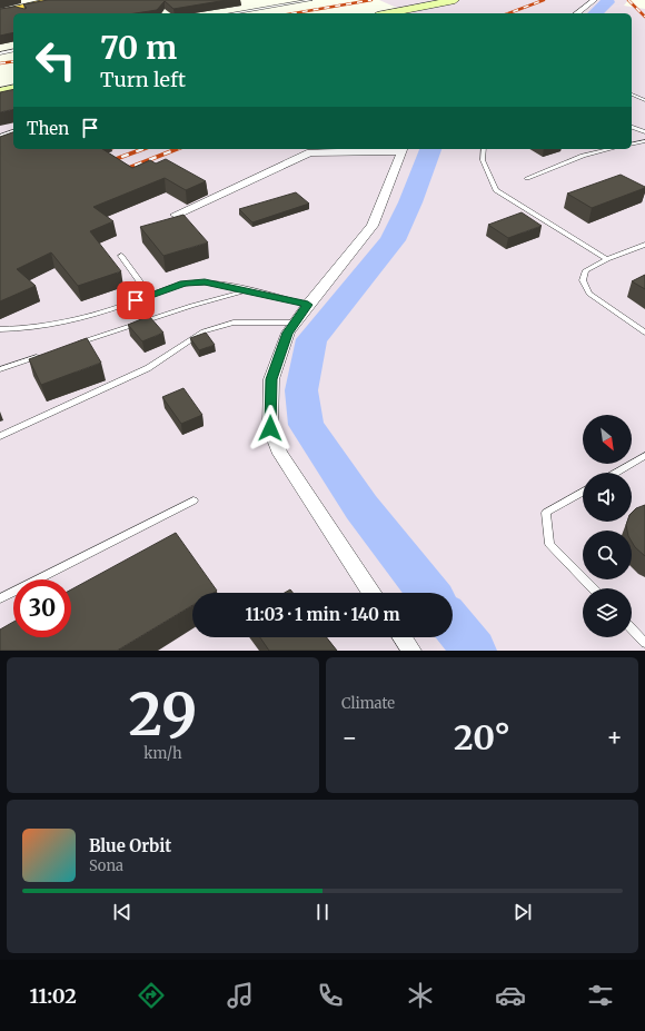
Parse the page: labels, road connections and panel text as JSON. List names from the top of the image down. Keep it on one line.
{"north":"bottom right","page":{"turn":["70 m","Turn left"],"then":"Then","limit":"30","trip":"11:03 · 1 min · 140 m","tile":[["29","km/h"],"Climate"],"heat":["−","20°","+"],"song":["Blue Orbit","Sona"],"tabs":"11:02"}}
